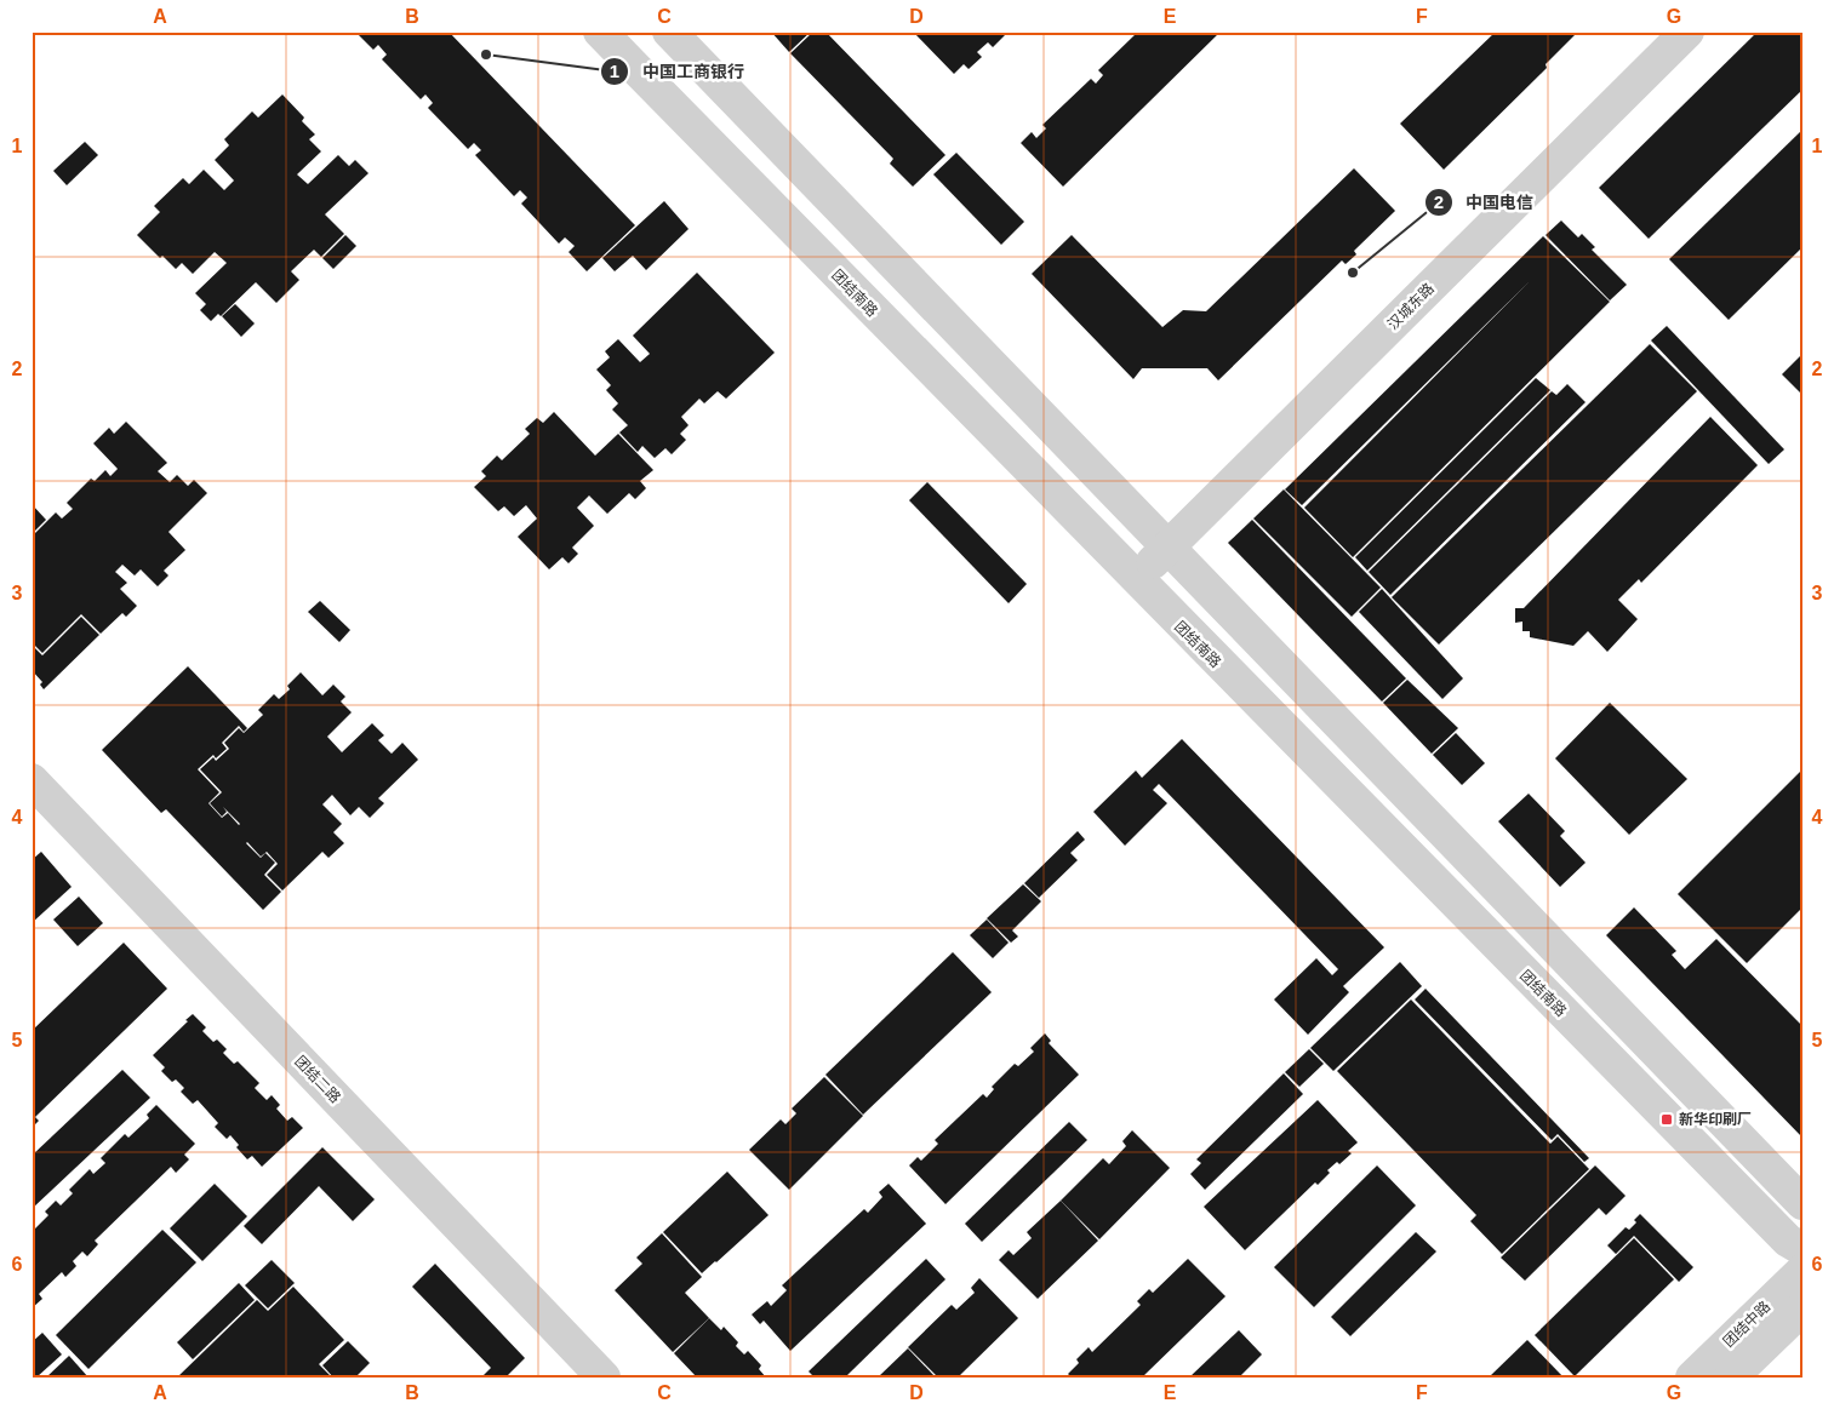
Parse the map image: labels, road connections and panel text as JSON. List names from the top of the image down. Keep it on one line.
{"streets":{"street":["团结南路","汉城东路","团结二路","团结中路"]},"crossings":[["团结南路","汉城东路"]],"places":{"other":["中国工商银行","中国电信"],"transit":["新华印刷厂"]},"grid":{"columns":["A","B","C","D","E","F","G"],"rows":["1","2","3","4","5","6"]}}
